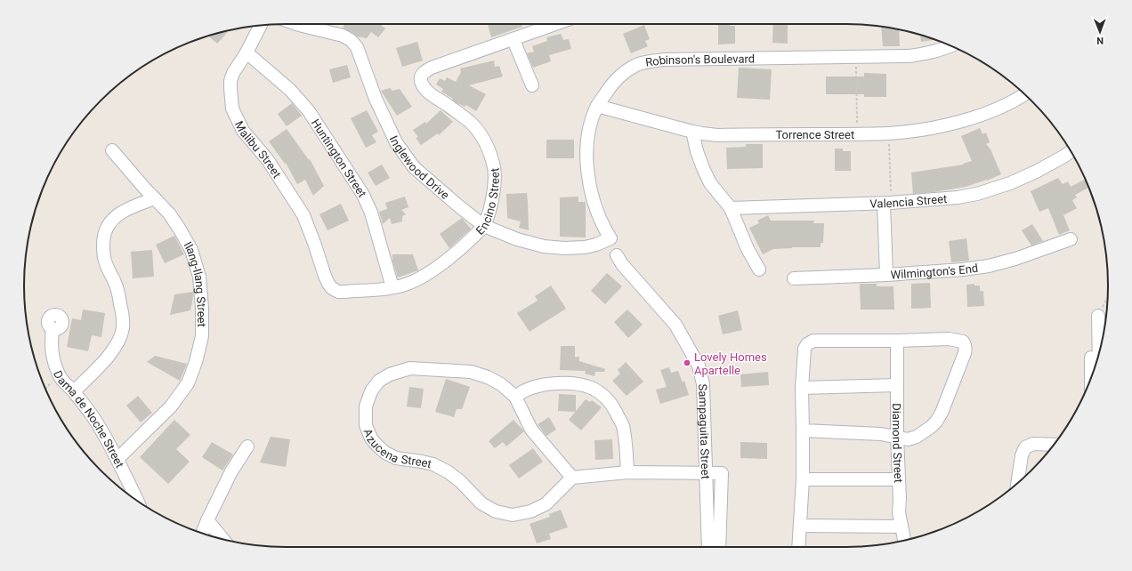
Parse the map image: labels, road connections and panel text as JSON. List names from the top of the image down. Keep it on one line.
{"streets":{"street":["Robinson's Boulevard","Torrence Street","Malibu Street","Huntington Street","Inglewood Drive","Encino Street","Valencia Street","Wilmington's End","Ilang-Ilang Street","Dama de Noche Street","Sampaguita Street","Diamond Street","Azucena Street"]},"crossings":[["Robinson's Boulevard","Torrence Street"],["Robinson's Boulevard","Inglewood Drive"],["Malibu Street","Huntington Street"],["Malibu Street","Encino Street"],["Huntington Street","Encino Street"],["Inglewood Drive","Encino Street"],["Ilang-Ilang Street","Dama de Noche Street"]],"places":["Lovely Homes Apartelle"],"north":"bottom"}
